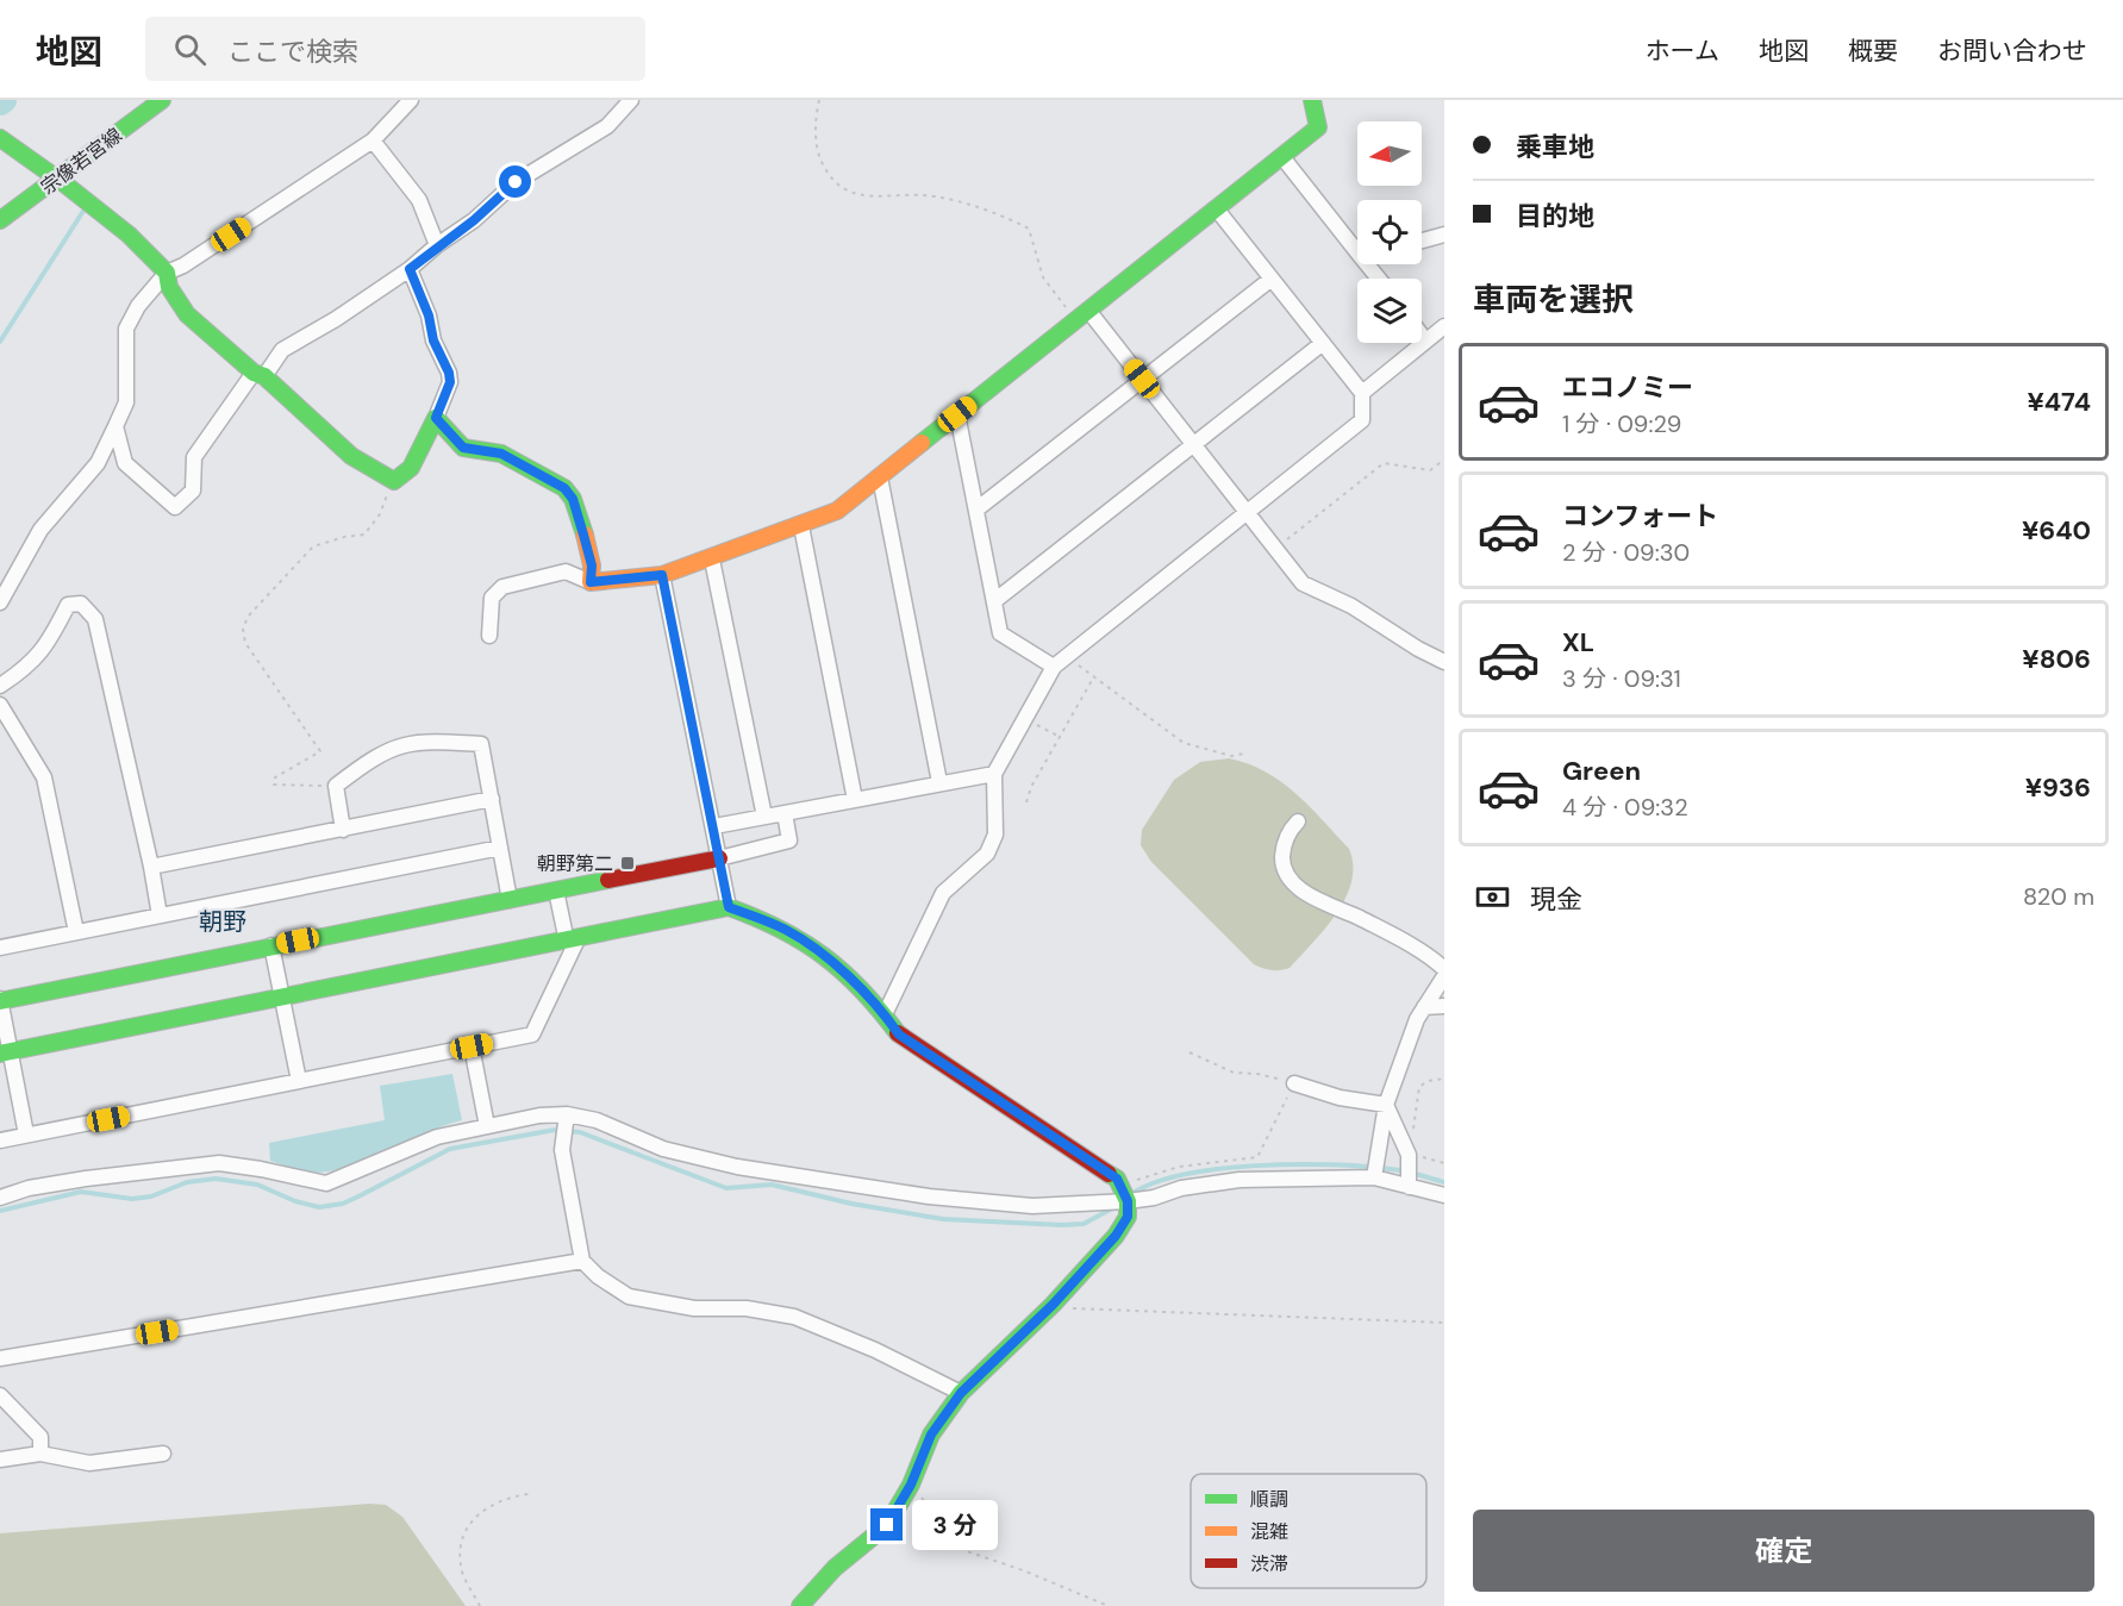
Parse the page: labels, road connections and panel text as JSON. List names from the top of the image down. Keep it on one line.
{"streets":{"street":["宗像若宮線"]},"districts":["朝野"],"places":{"transit":["朝野第二"]},"legend":["順調","混雑","渋滞"],"north":"left","page":{"header":"地図","search":"ここで検索","nav":["ホーム","地図","概要","お問い合わせ"],"banner":["乗車地","目的地"],"heading":"車両を選択","list":[{"name":"エコノミー","note":"1 分 · 09:29","value":"¥474"},{"name":"コンフォート","note":"2 分 · 09:30","value":"¥640"},{"name":"XL","note":"3 分 · 09:31","value":"¥806"},{"name":"Green","note":"4 分 · 09:32","value":"¥936"}],"pay":["現金","820 m"],"buttons":"確定","bubble":"3 分"}}
